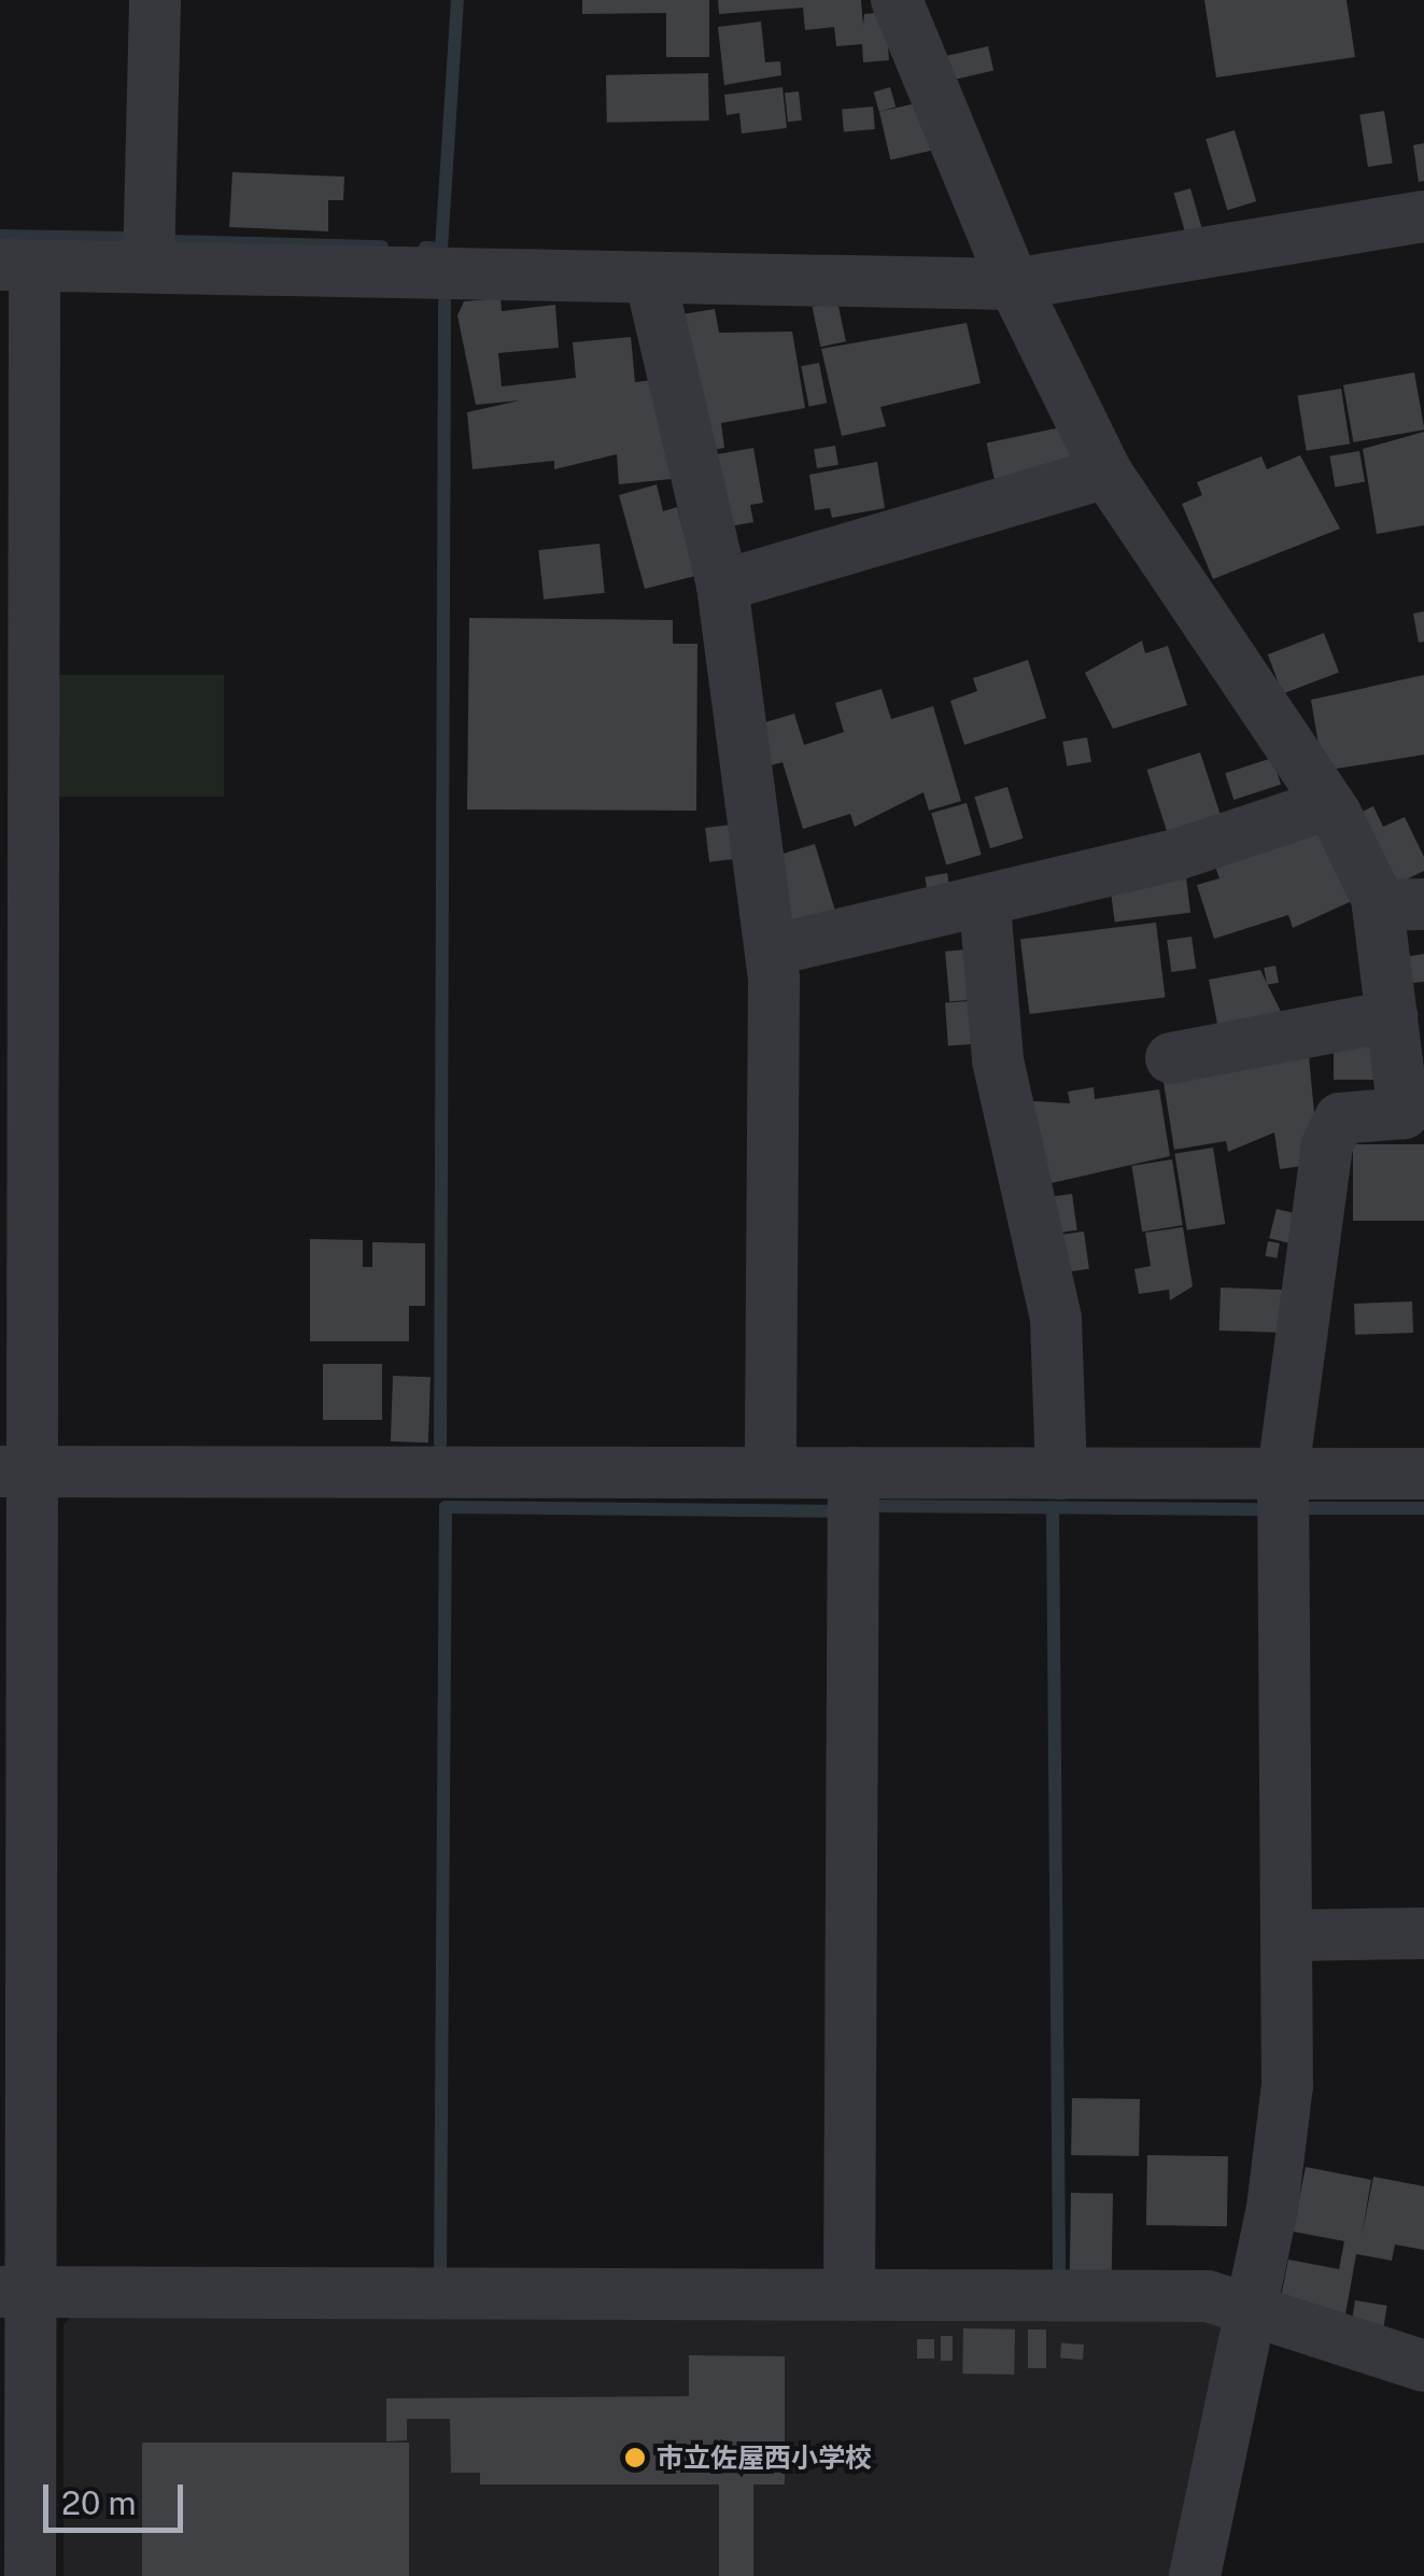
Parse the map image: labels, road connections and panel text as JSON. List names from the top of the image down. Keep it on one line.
{"places":["市立佐屋西小学校"],"scale_bar":"20 m"}
